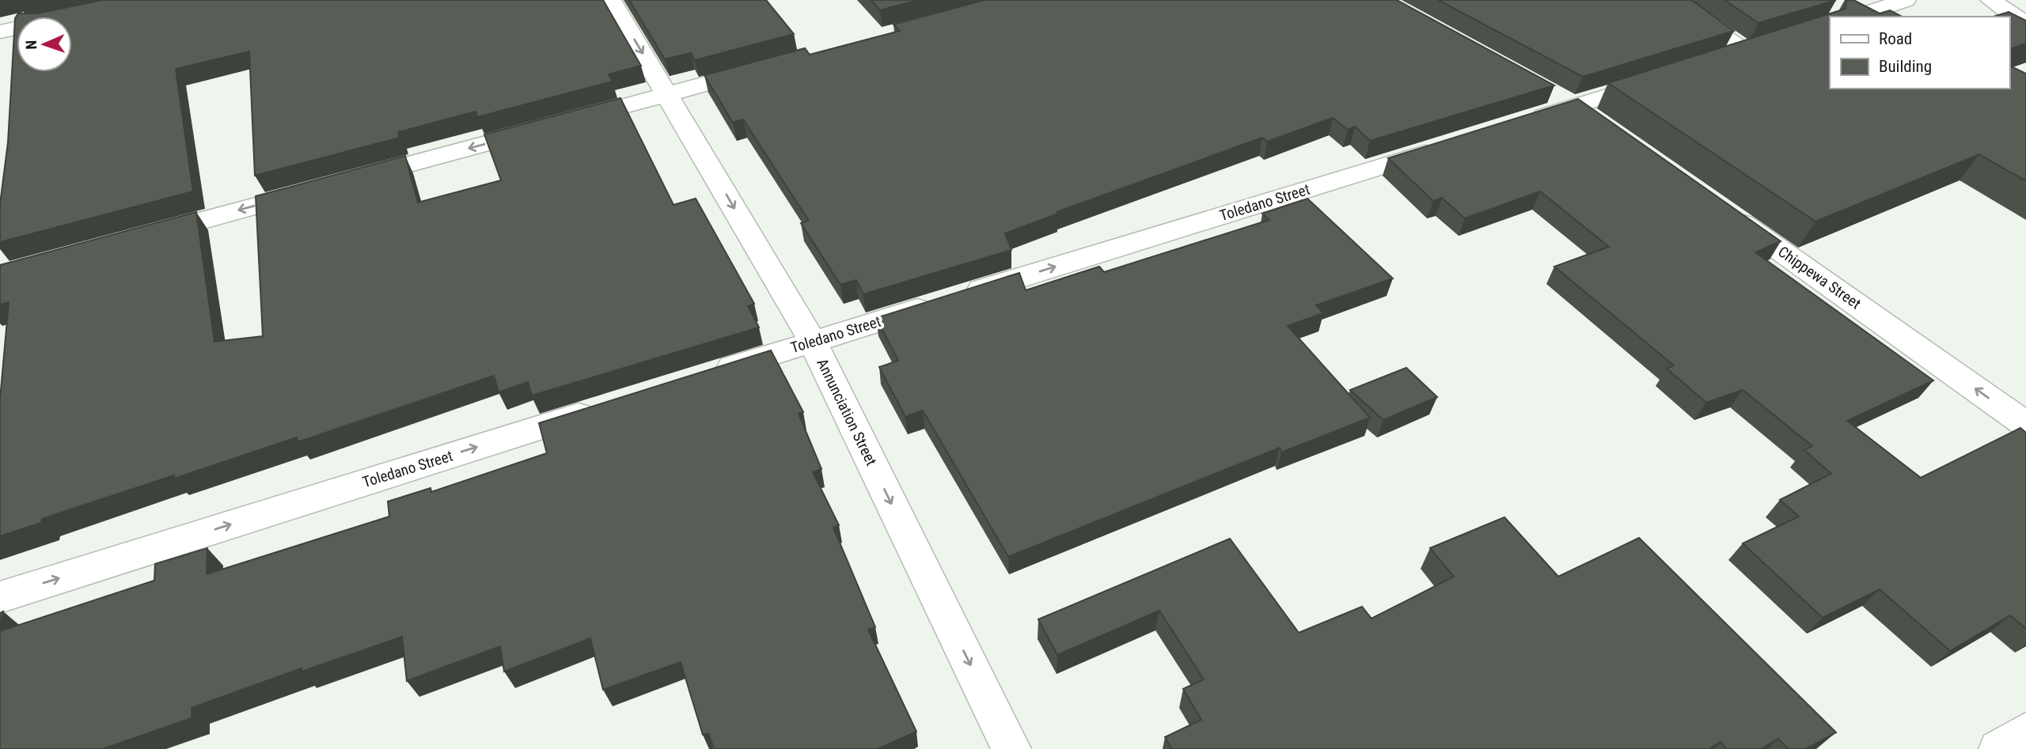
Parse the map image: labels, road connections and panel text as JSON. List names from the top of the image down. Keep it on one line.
{"streets":{"street":["Toledano Street","Chippewa Street","Annunciation Street"]},"crossings":[["Toledano Street","Annunciation Street"]],"one_way":["Toledano Street","Chippewa Street","Annunciation Street"],"legend":["Road","Building"],"north":"left"}
